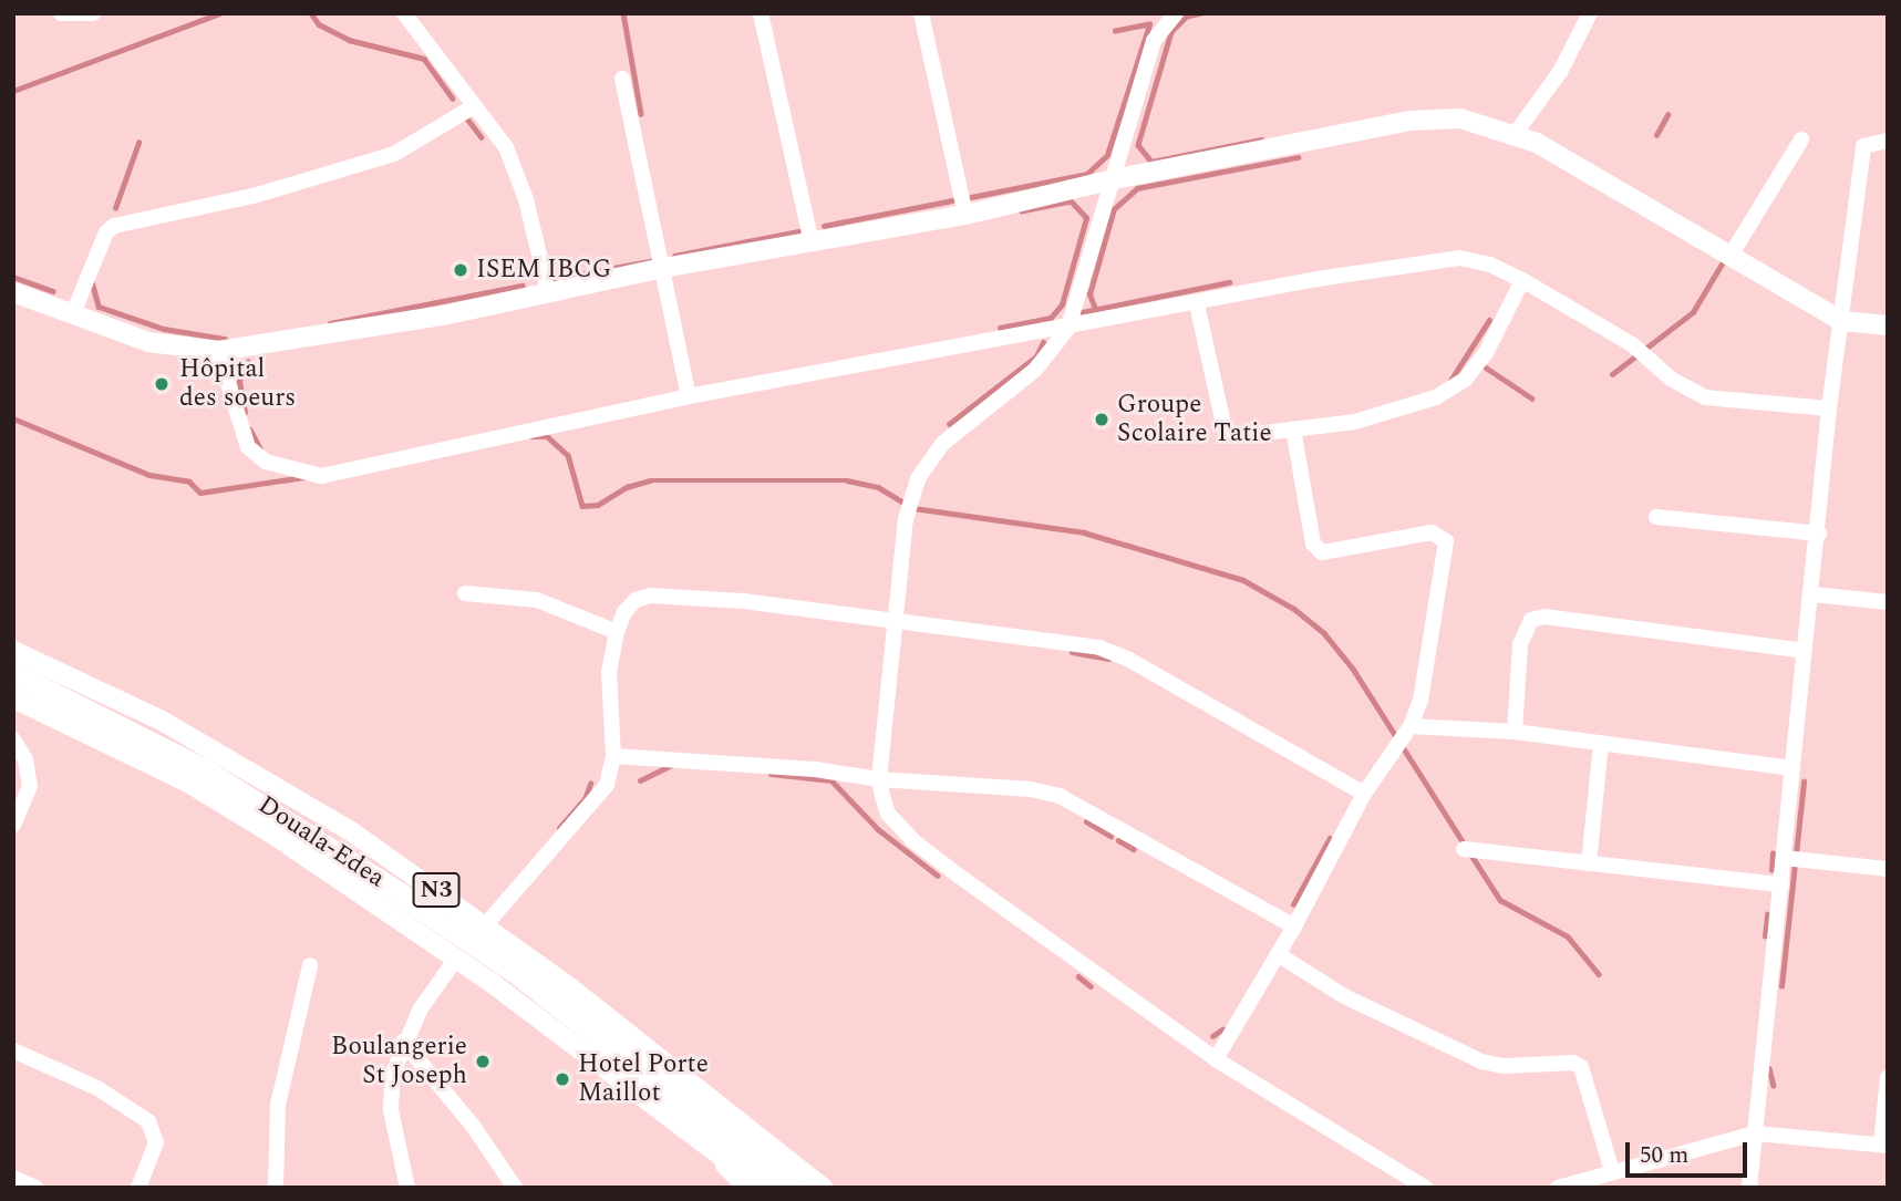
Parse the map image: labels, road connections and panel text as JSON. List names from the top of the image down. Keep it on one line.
{"streets":{"highway":["Douala-Edea","N3"]},"places":["ISEM IBCG","Hôpital des soeurs","Groupe Scolaire Tatie","Boulangerie St Joseph","Hotel Porte Maillot"],"scale_bar":"50 m"}
